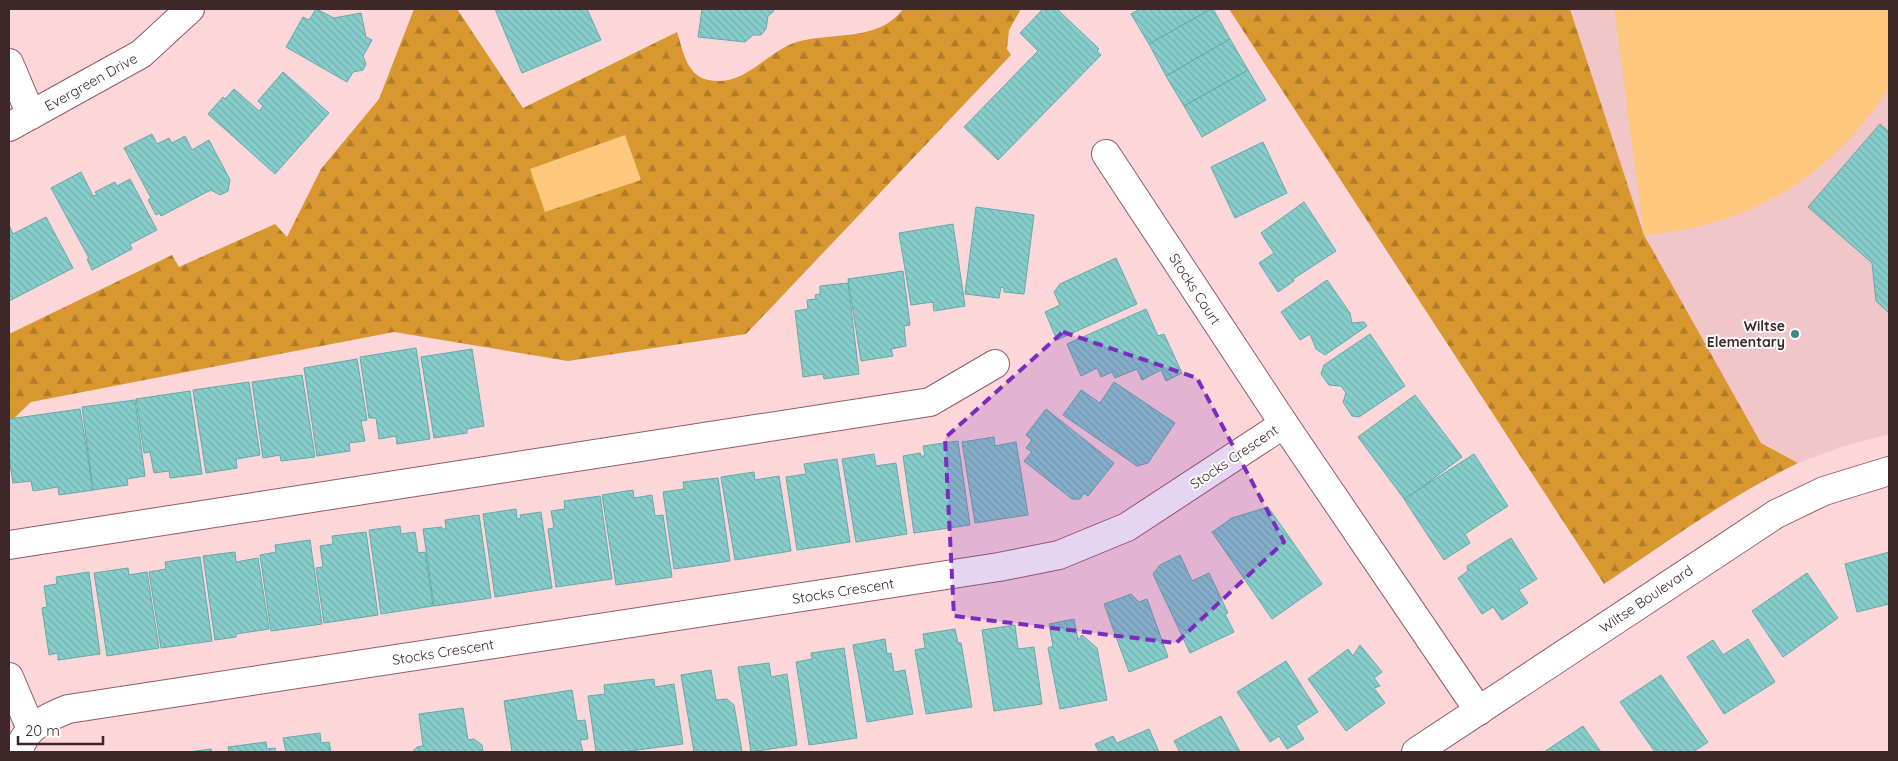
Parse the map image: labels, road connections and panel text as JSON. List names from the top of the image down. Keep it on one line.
{"streets":{"street":["Evergreen Drive","Stocks Court","Stocks Crescent","Wiltse Boulevard"]},"crossings":[["Stocks Court","Stocks Crescent"],["Stocks Crescent","Wiltse Boulevard"]],"places":["Wiltse Elementary"],"scale_bar":"20 m"}
